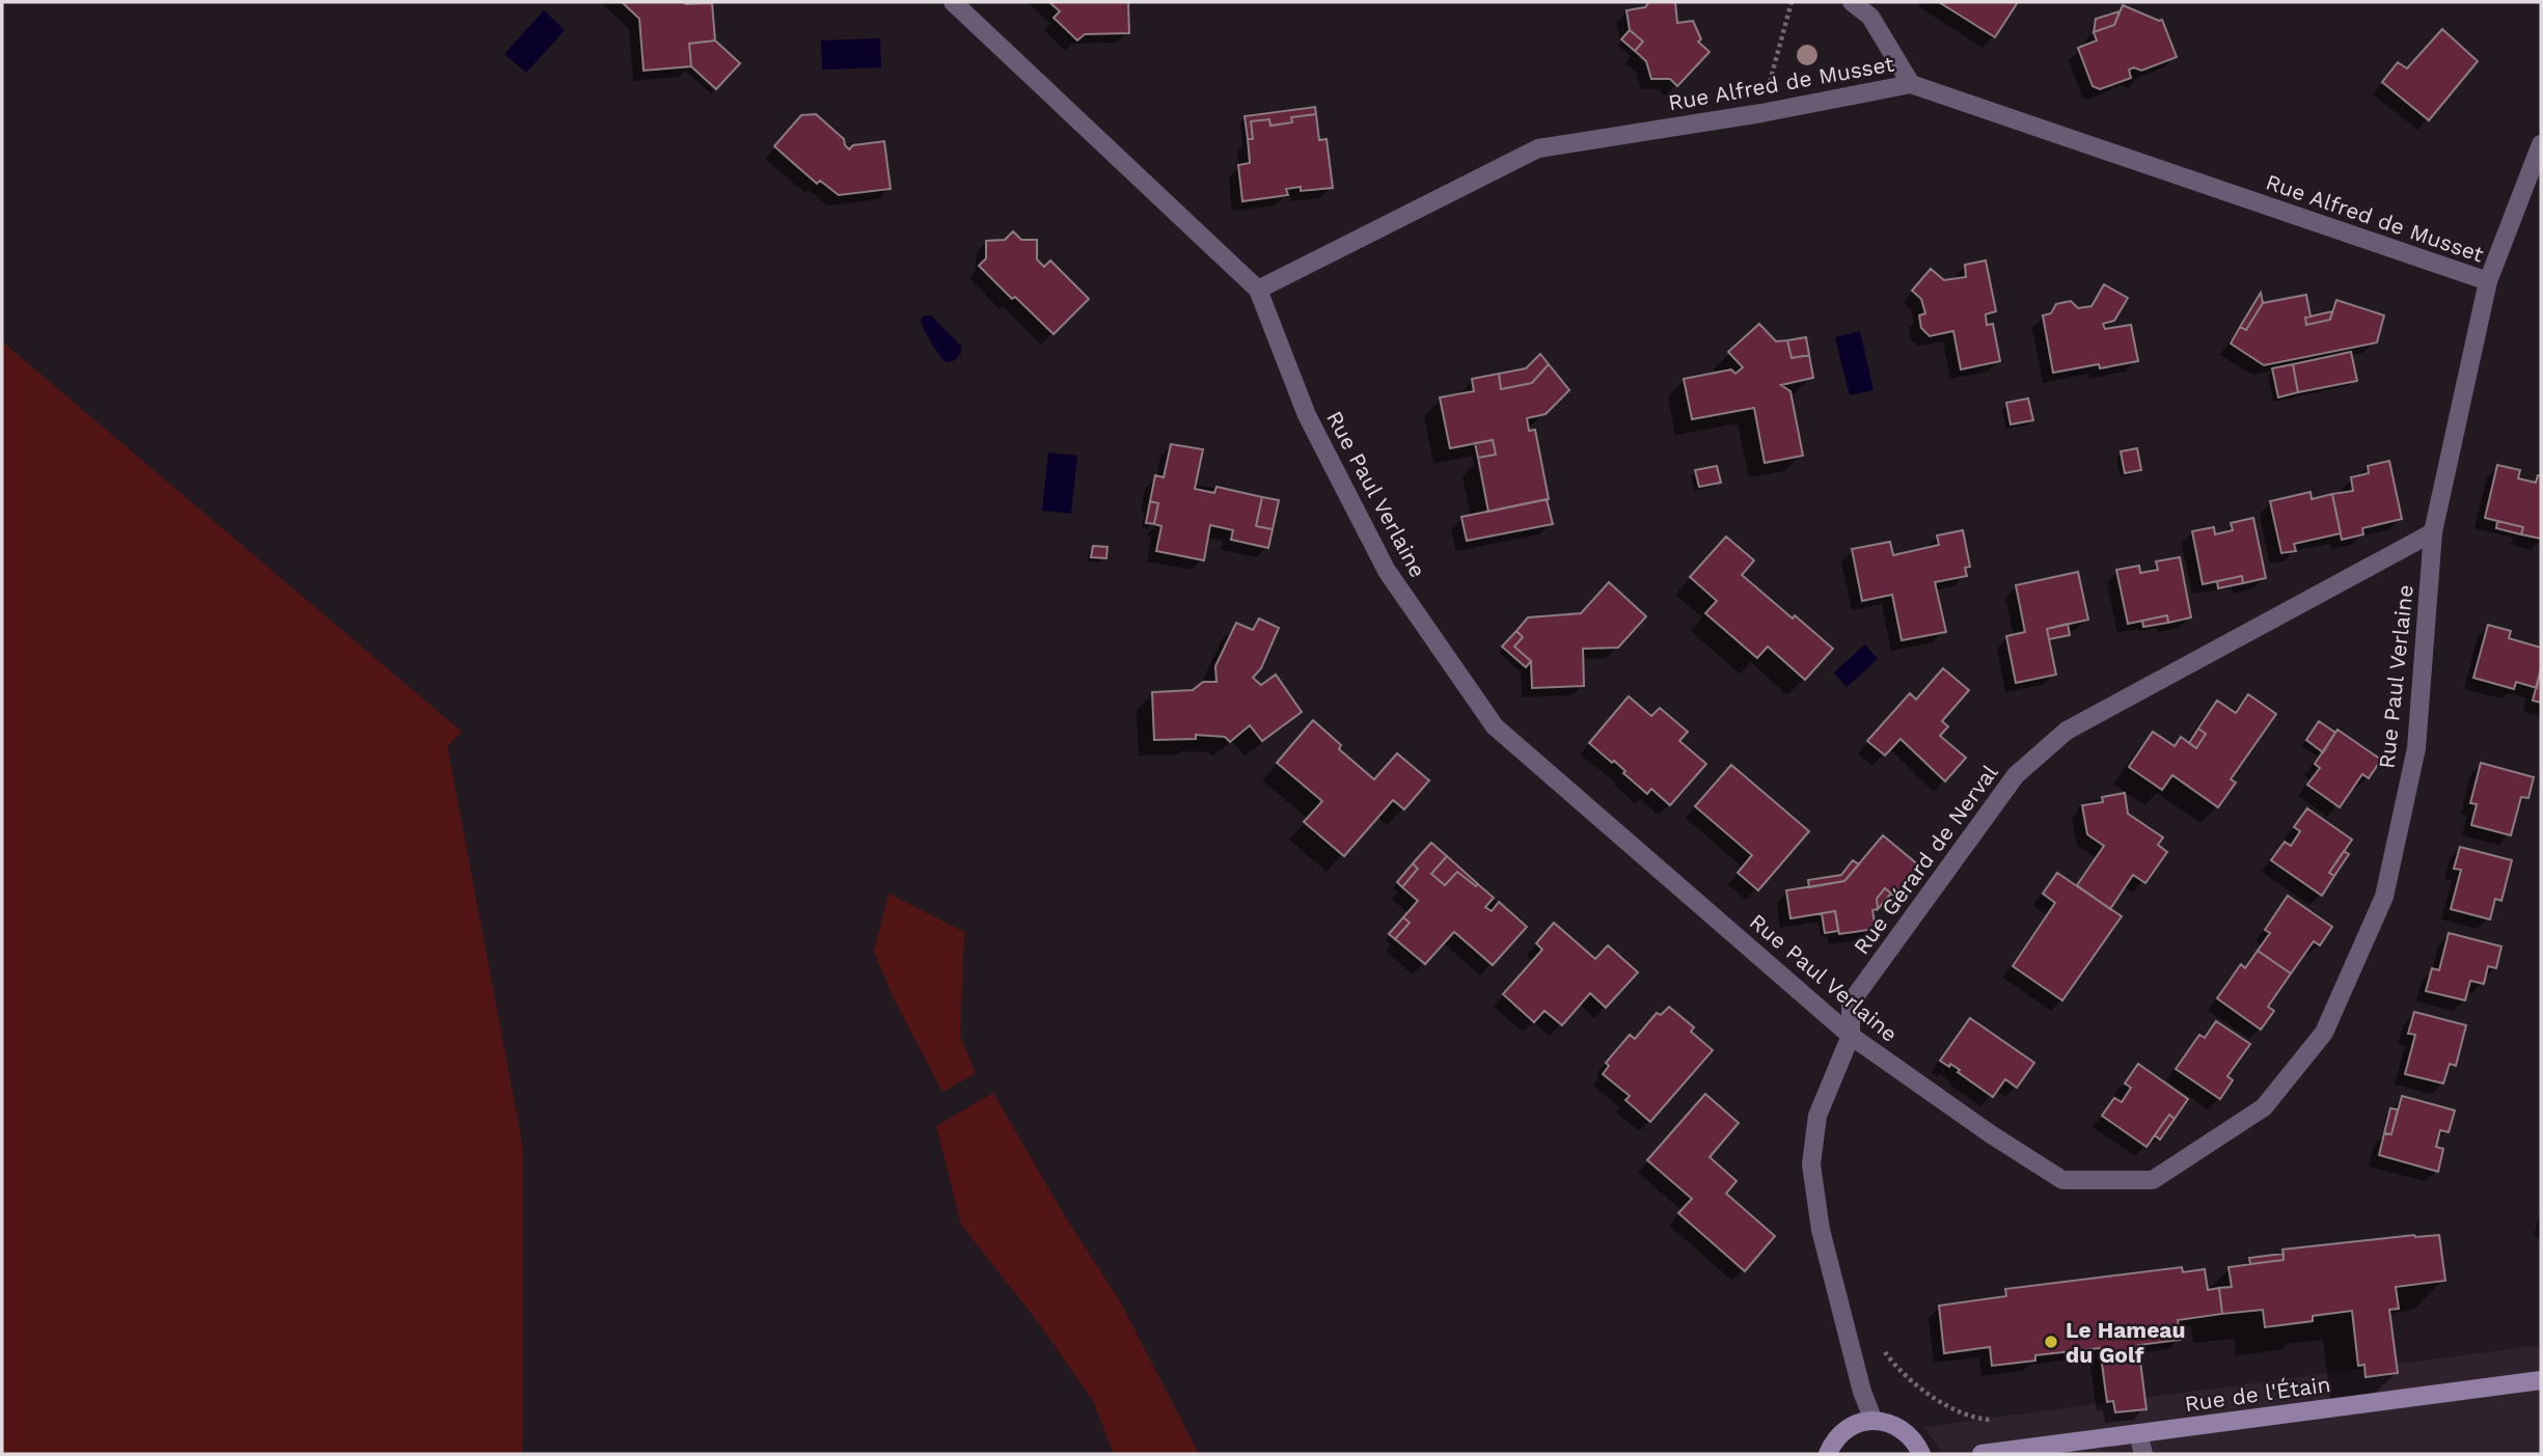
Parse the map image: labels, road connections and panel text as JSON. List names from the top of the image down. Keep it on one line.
{"streets":{"street":["Rue Alfred de Musset","Rue Paul Verlaine","Rue Gérard de Nerval","Rue de l'Étain"]},"crossings":[["Rue Alfred de Musset","Rue Paul Verlaine"],["Rue Paul Verlaine","Rue Gérard de Nerval"]],"places":["Le Hameau du Golf"]}
